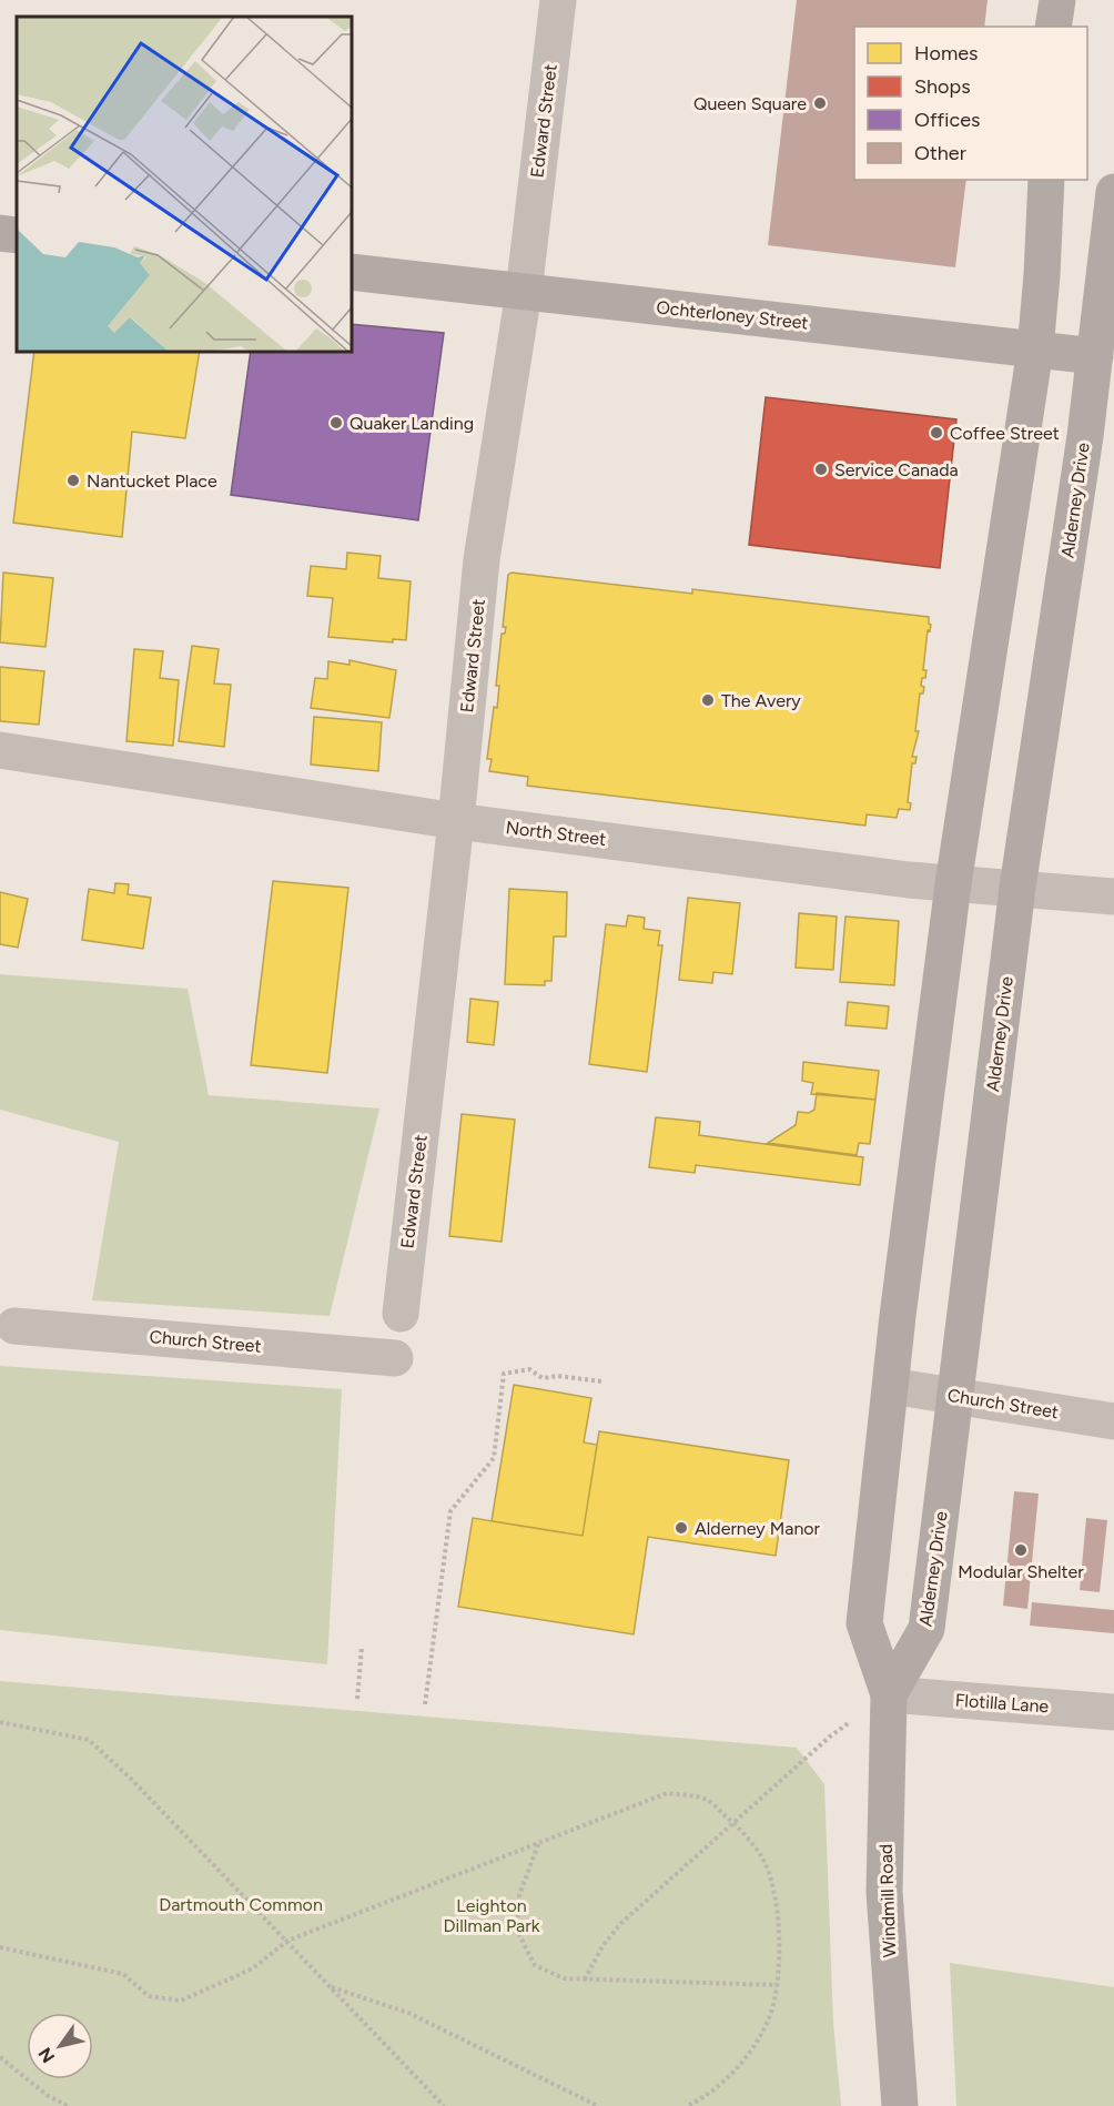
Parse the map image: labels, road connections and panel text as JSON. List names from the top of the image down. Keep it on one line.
{"streets":{"main road":["Ochterloney Street","Alderney Drive","Windmill Road"],"street":["Edward Street","North Street","Church Street","Flotilla Lane"]},"crossings":[["Edward Street","Ochterloney Street"],["Edward Street","North Street"],["Ochterloney Street","Alderney Drive"],["Alderney Drive","North Street"],["Alderney Drive","Church Street"],["Alderney Drive","Flotilla Lane"],["Alderney Drive","Windmill Road"],["Flotilla Lane","Windmill Road"]],"parks":["Dartmouth Common","Leighton Dillman Park"],"places":["Queen Square","Quaker Landing","Coffee Street","Service Canada","Nantucket Place","The Avery","Alderney Manor","Modular Shelter"],"legend":["Homes","Shops","Offices","Other"],"north":"bottom left"}
